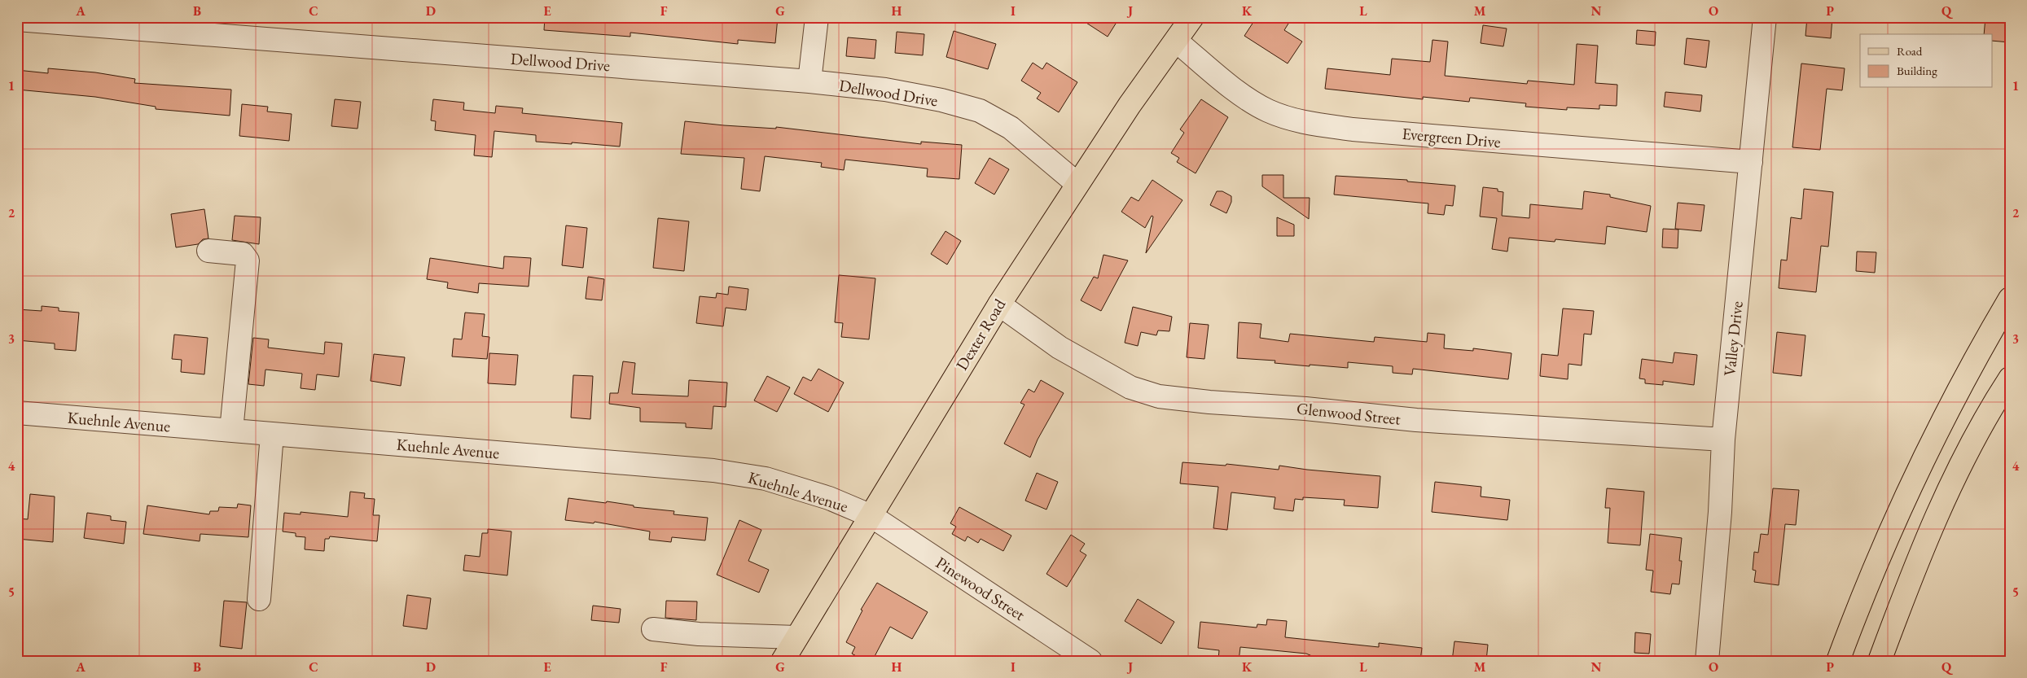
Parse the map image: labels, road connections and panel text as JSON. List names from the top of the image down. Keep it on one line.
{"streets":{"main road":["Dexter Road"],"street":["Dellwood Drive","Evergreen Drive","Valley Drive","Glenwood Street","Kuehnle Avenue","Pinewood Street"]},"crossings":[["Dellwood Drive","Dexter Road"],["Evergreen Drive","Dexter Road"],["Evergreen Drive","Valley Drive"],["Dexter Road","Glenwood Street"],["Dexter Road","Kuehnle Avenue"],["Dexter Road","Pinewood Street"],["Valley Drive","Glenwood Street"],["Kuehnle Avenue","Pinewood Street"]],"legend":["Road","Building"],"grid":{"columns":["A","B","C","D","E","F","G","H","I","J","K","L","M","N","O","P","Q"],"rows":["1","2","3","4","5"]}}
